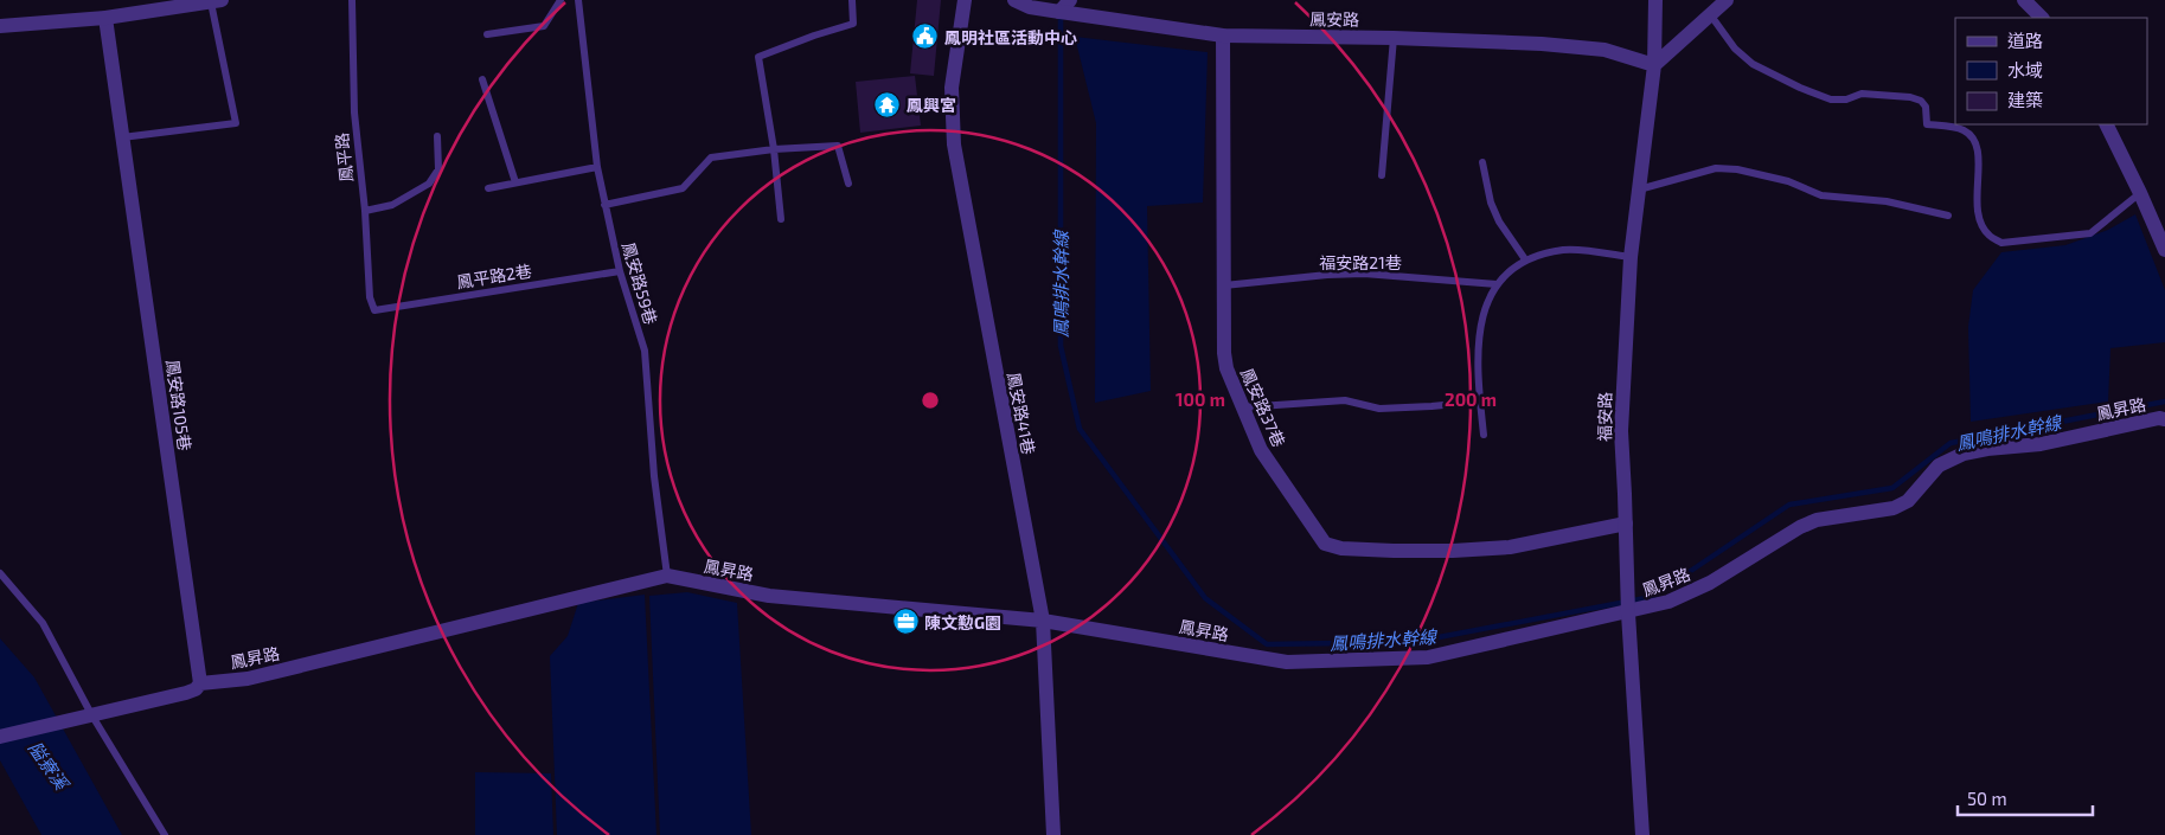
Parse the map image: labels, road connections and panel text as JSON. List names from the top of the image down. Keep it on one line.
{"streets":{"street":["鳳安路","鳳安路105巷","鳳安路37巷","鳳昇路","鳳安路41巷","福安路"],"lane":["鳳平路","福安路21巷","鳳平路2巷","鳳安路59巷"]},"crossings":[["鳳安路","鳳安路37巷"],["鳳安路","福安路"],["鳳平路","鳳平路2巷"],["福安路21巷","鳳安路37巷"],["鳳平路2巷","鳳安路59巷"],["鳳安路59巷","鳳昇路"],["鳳安路105巷","鳳昇路"],["鳳安路37巷","福安路"],["鳳昇路","鳳安路41巷"],["鳳昇路","福安路"]],"water":["鳳鳴排水幹線","隘寮溪"],"places":{"public building":["鳳明社區活動中心"],"temple":["鳳興宮"],"office":["陳文懃G園"]},"legend":["道路","水域","建築"],"scale_bar":"50 m","rings":["100 m","200 m"]}
